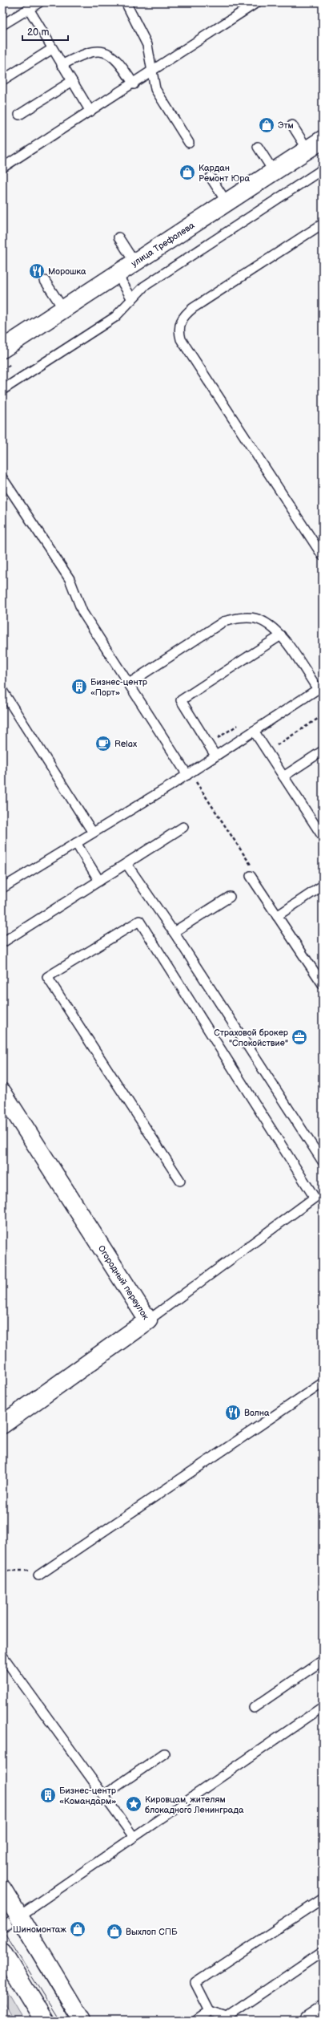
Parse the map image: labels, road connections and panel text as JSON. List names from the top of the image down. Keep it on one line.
{"streets":{"main road":["улица Трефолева","Огородный переулок"]},"places":{"shop":["Этм","Кардан Ремонт Юра","Шиномонтаж","Выхлоп СПБ"],"restaurant":["Морошка","Волна"],"building":["Бизнес-центр «Порт»","Бизнес-центр «Командарм»"],"cafe":["Relax"],"office":["Страховой брокер \"Спокойствие\""],"place":["Кировцам, жителям блокадного Ленинграда"]},"scale_bar":"20 m"}
